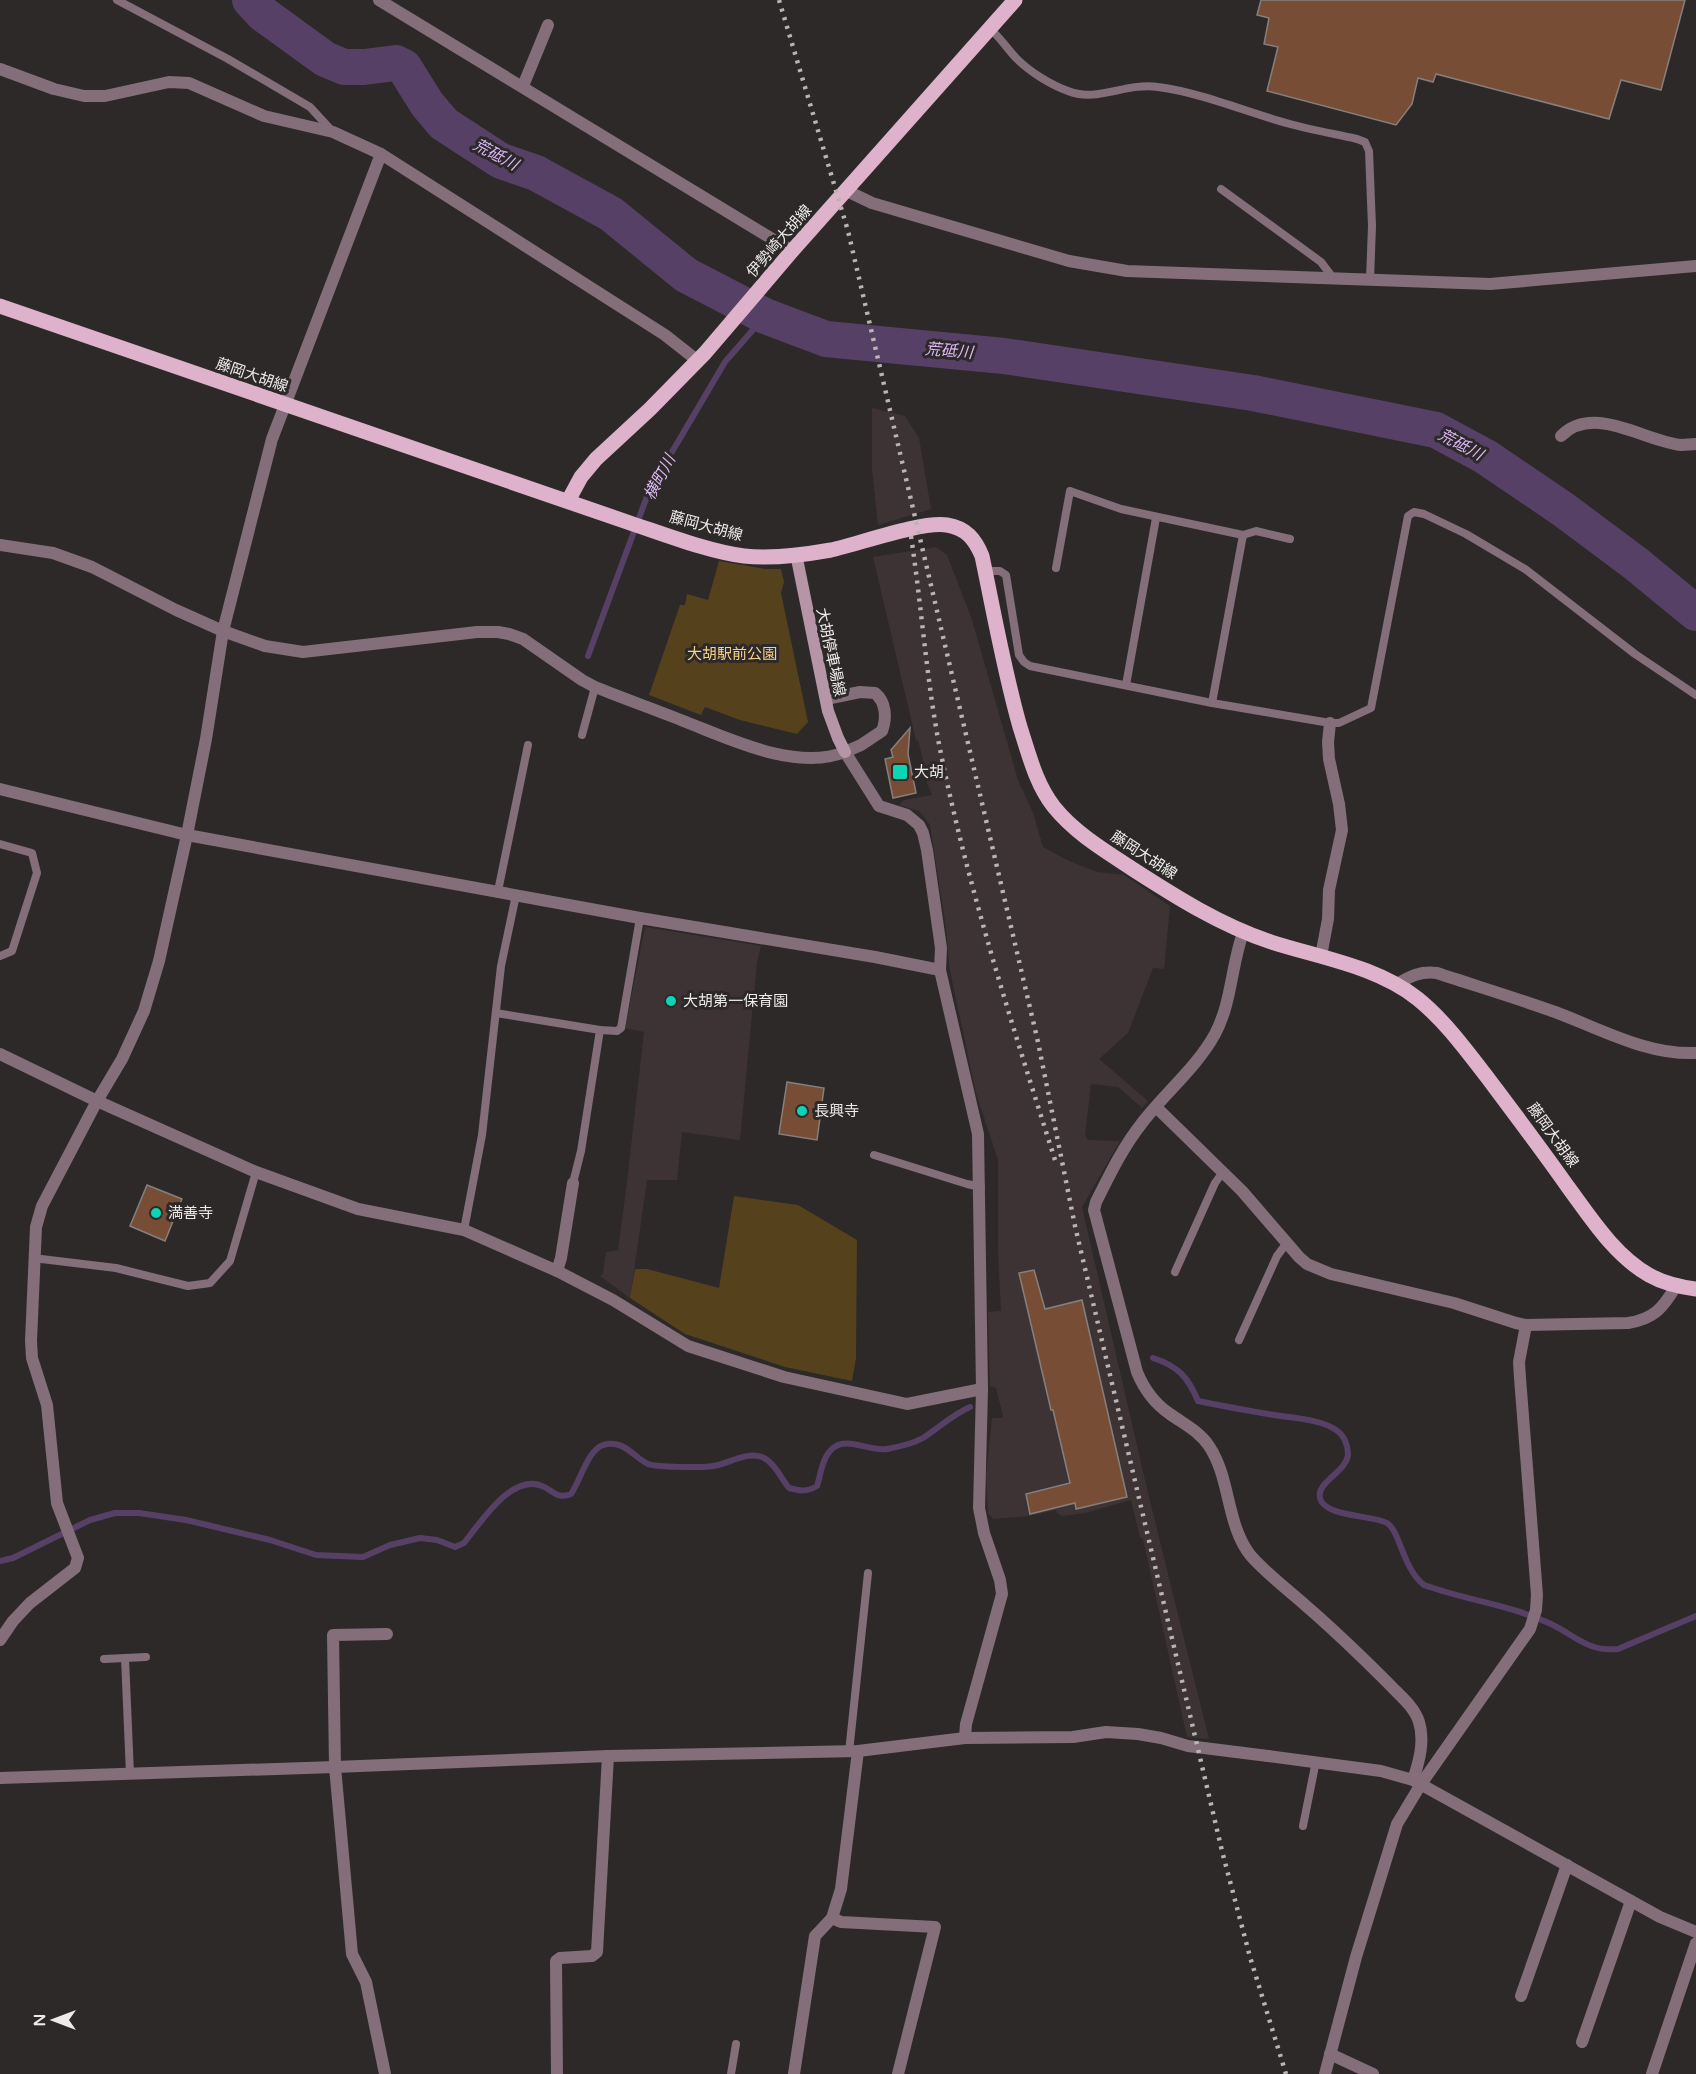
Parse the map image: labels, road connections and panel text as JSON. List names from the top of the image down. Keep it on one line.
{"streets":{"main road":["伊勢崎大胡線","藤岡大胡線","大胡停車場線"]},"crossings":[["伊勢崎大胡線","藤岡大胡線"],["藤岡大胡線","大胡停車場線"]],"water":["荒砥川","横町川"],"parks":["大胡駅前公園"],"places":{"transit":["大胡"],"other":["大胡第一保育園","長興寺","満善寺"]},"north":"left"}
